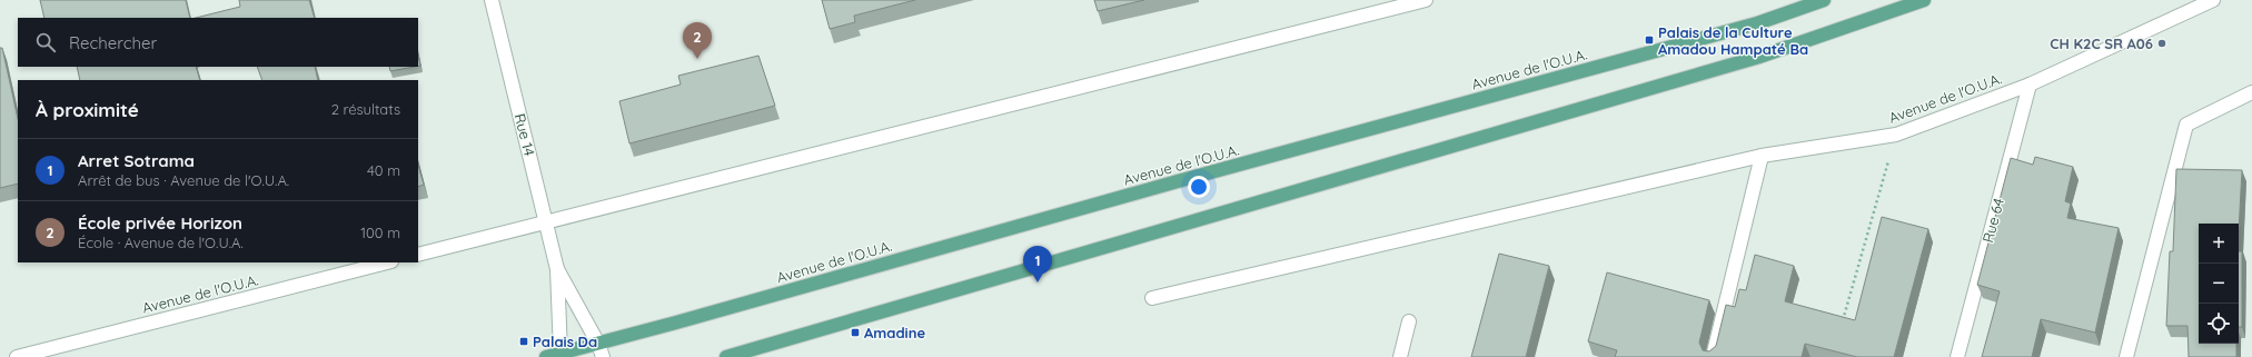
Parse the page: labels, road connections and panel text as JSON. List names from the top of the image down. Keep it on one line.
{"streets":{"main road":["Avenue de l'O.U.A."],"street":["Rue 14","Rue 64"]},"crossings":[["Avenue de l'O.U.A.","Rue 64"]],"places":{"transit":["Palais de la Culture Amadou Hampaté Ba","Amadine","Palais Da"],"other":["CH K2C SR A06"]},"page":{"search":"Rechercher","pins":["2","1"],"heading":["À proximité","2 résultats"],"list":[{"mark":"1","name":"Arret Sotrama","note":"Arrêt de bus · Avenue de l'O.U.A.","value":"40 m"},{"mark":"2","name":"École privée Horizon","note":"École · Avenue de l'O.U.A.","value":"100 m"}],"map_buttons":["+","−"]}}
